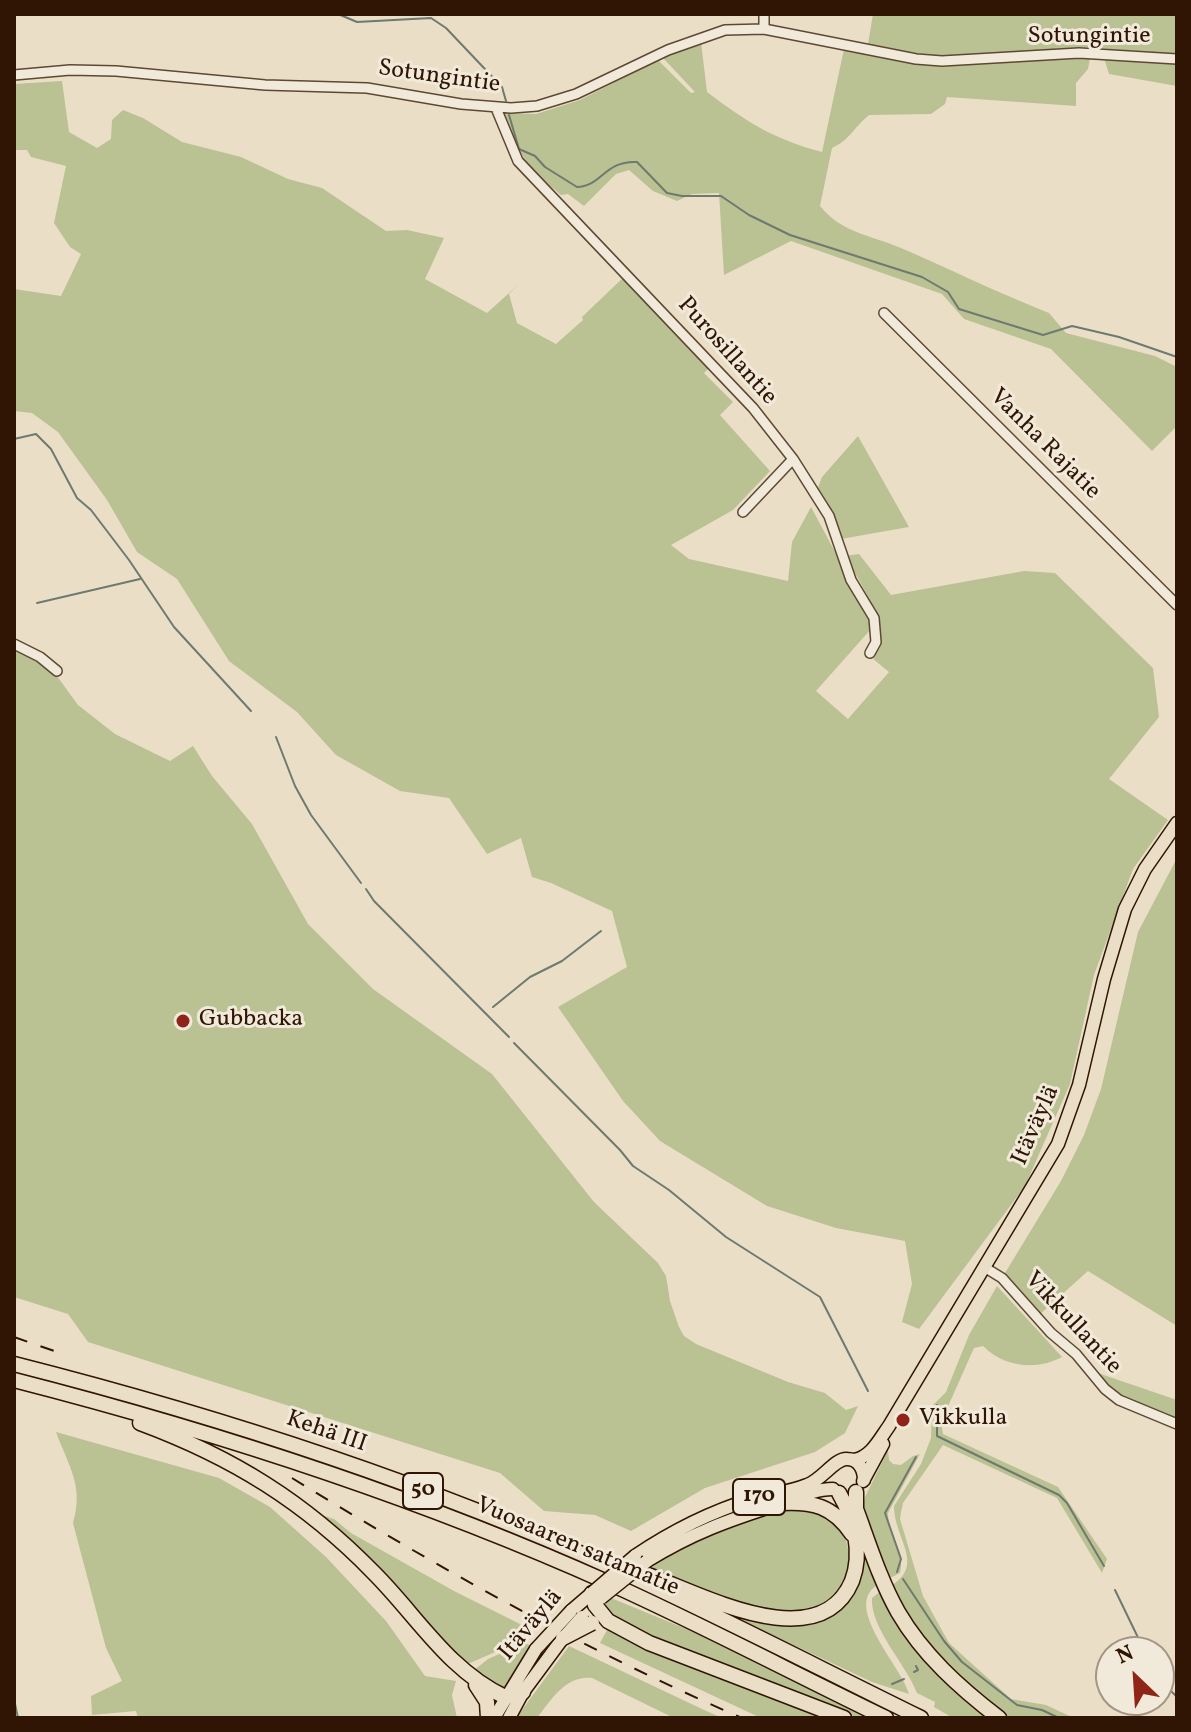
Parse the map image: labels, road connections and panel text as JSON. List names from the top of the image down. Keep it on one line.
{"streets":{"highway":["Kehä III","50","Vuosaaren satamatie"],"main road":["Itäväylä","170"],"street":["Sotungintie","Purosillantie","Vanha Rajatie","Vikkullantie"]},"crossings":[["Sotungintie","Purosillantie"],["Itäväylä","Vikkullantie"],["Kehä III","Vuosaaren satamatie"]],"places":["Gubbacka","Vikkulla"],"north":"top left"}
